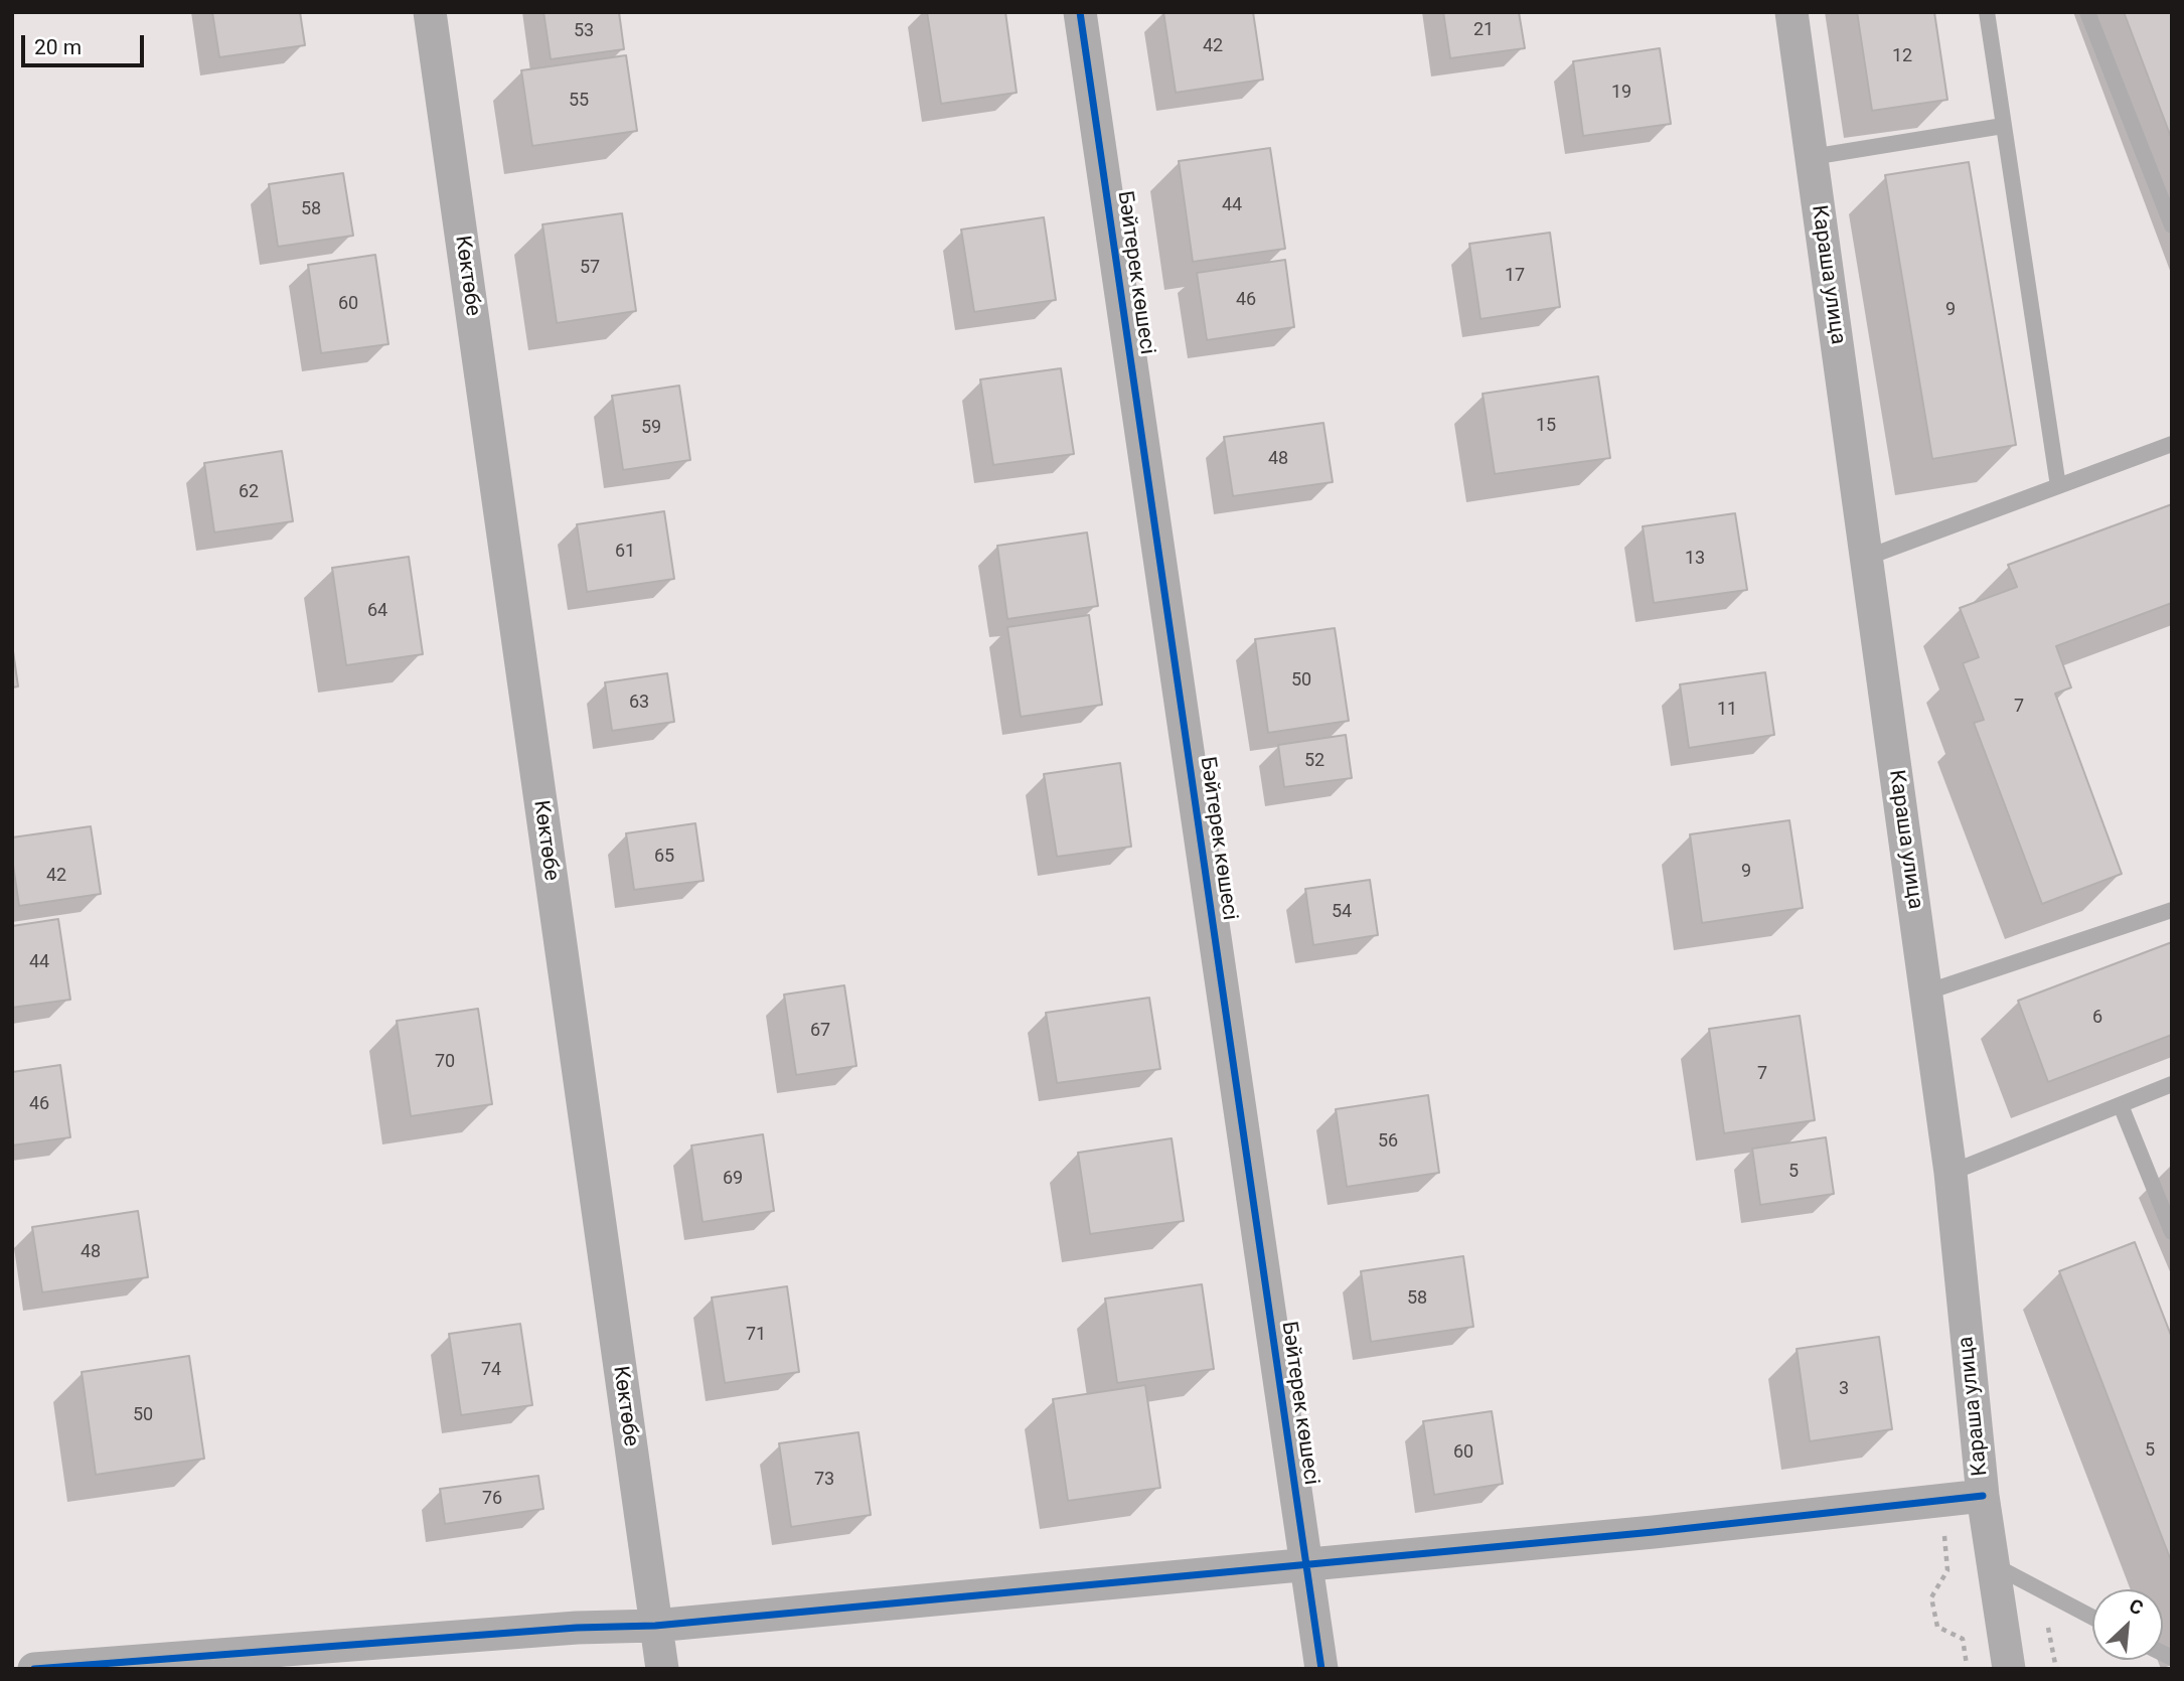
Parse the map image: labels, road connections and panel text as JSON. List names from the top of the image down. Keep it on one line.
{"streets":{"street":["Бәйтерек көшесі","Караша улица","Көктөбе"]},"house_numbers":["21","53","42","12","19","55","44","58","57","17","46","60","9","15","59","48","62","61","13","64","50","63","7","11","52","65","9","42","54","44","6","67","70","7","46","56","5","69","48","58","71","74","3","50","5","60","73","76"],"scale_bar":"20 m","north":"top right"}
